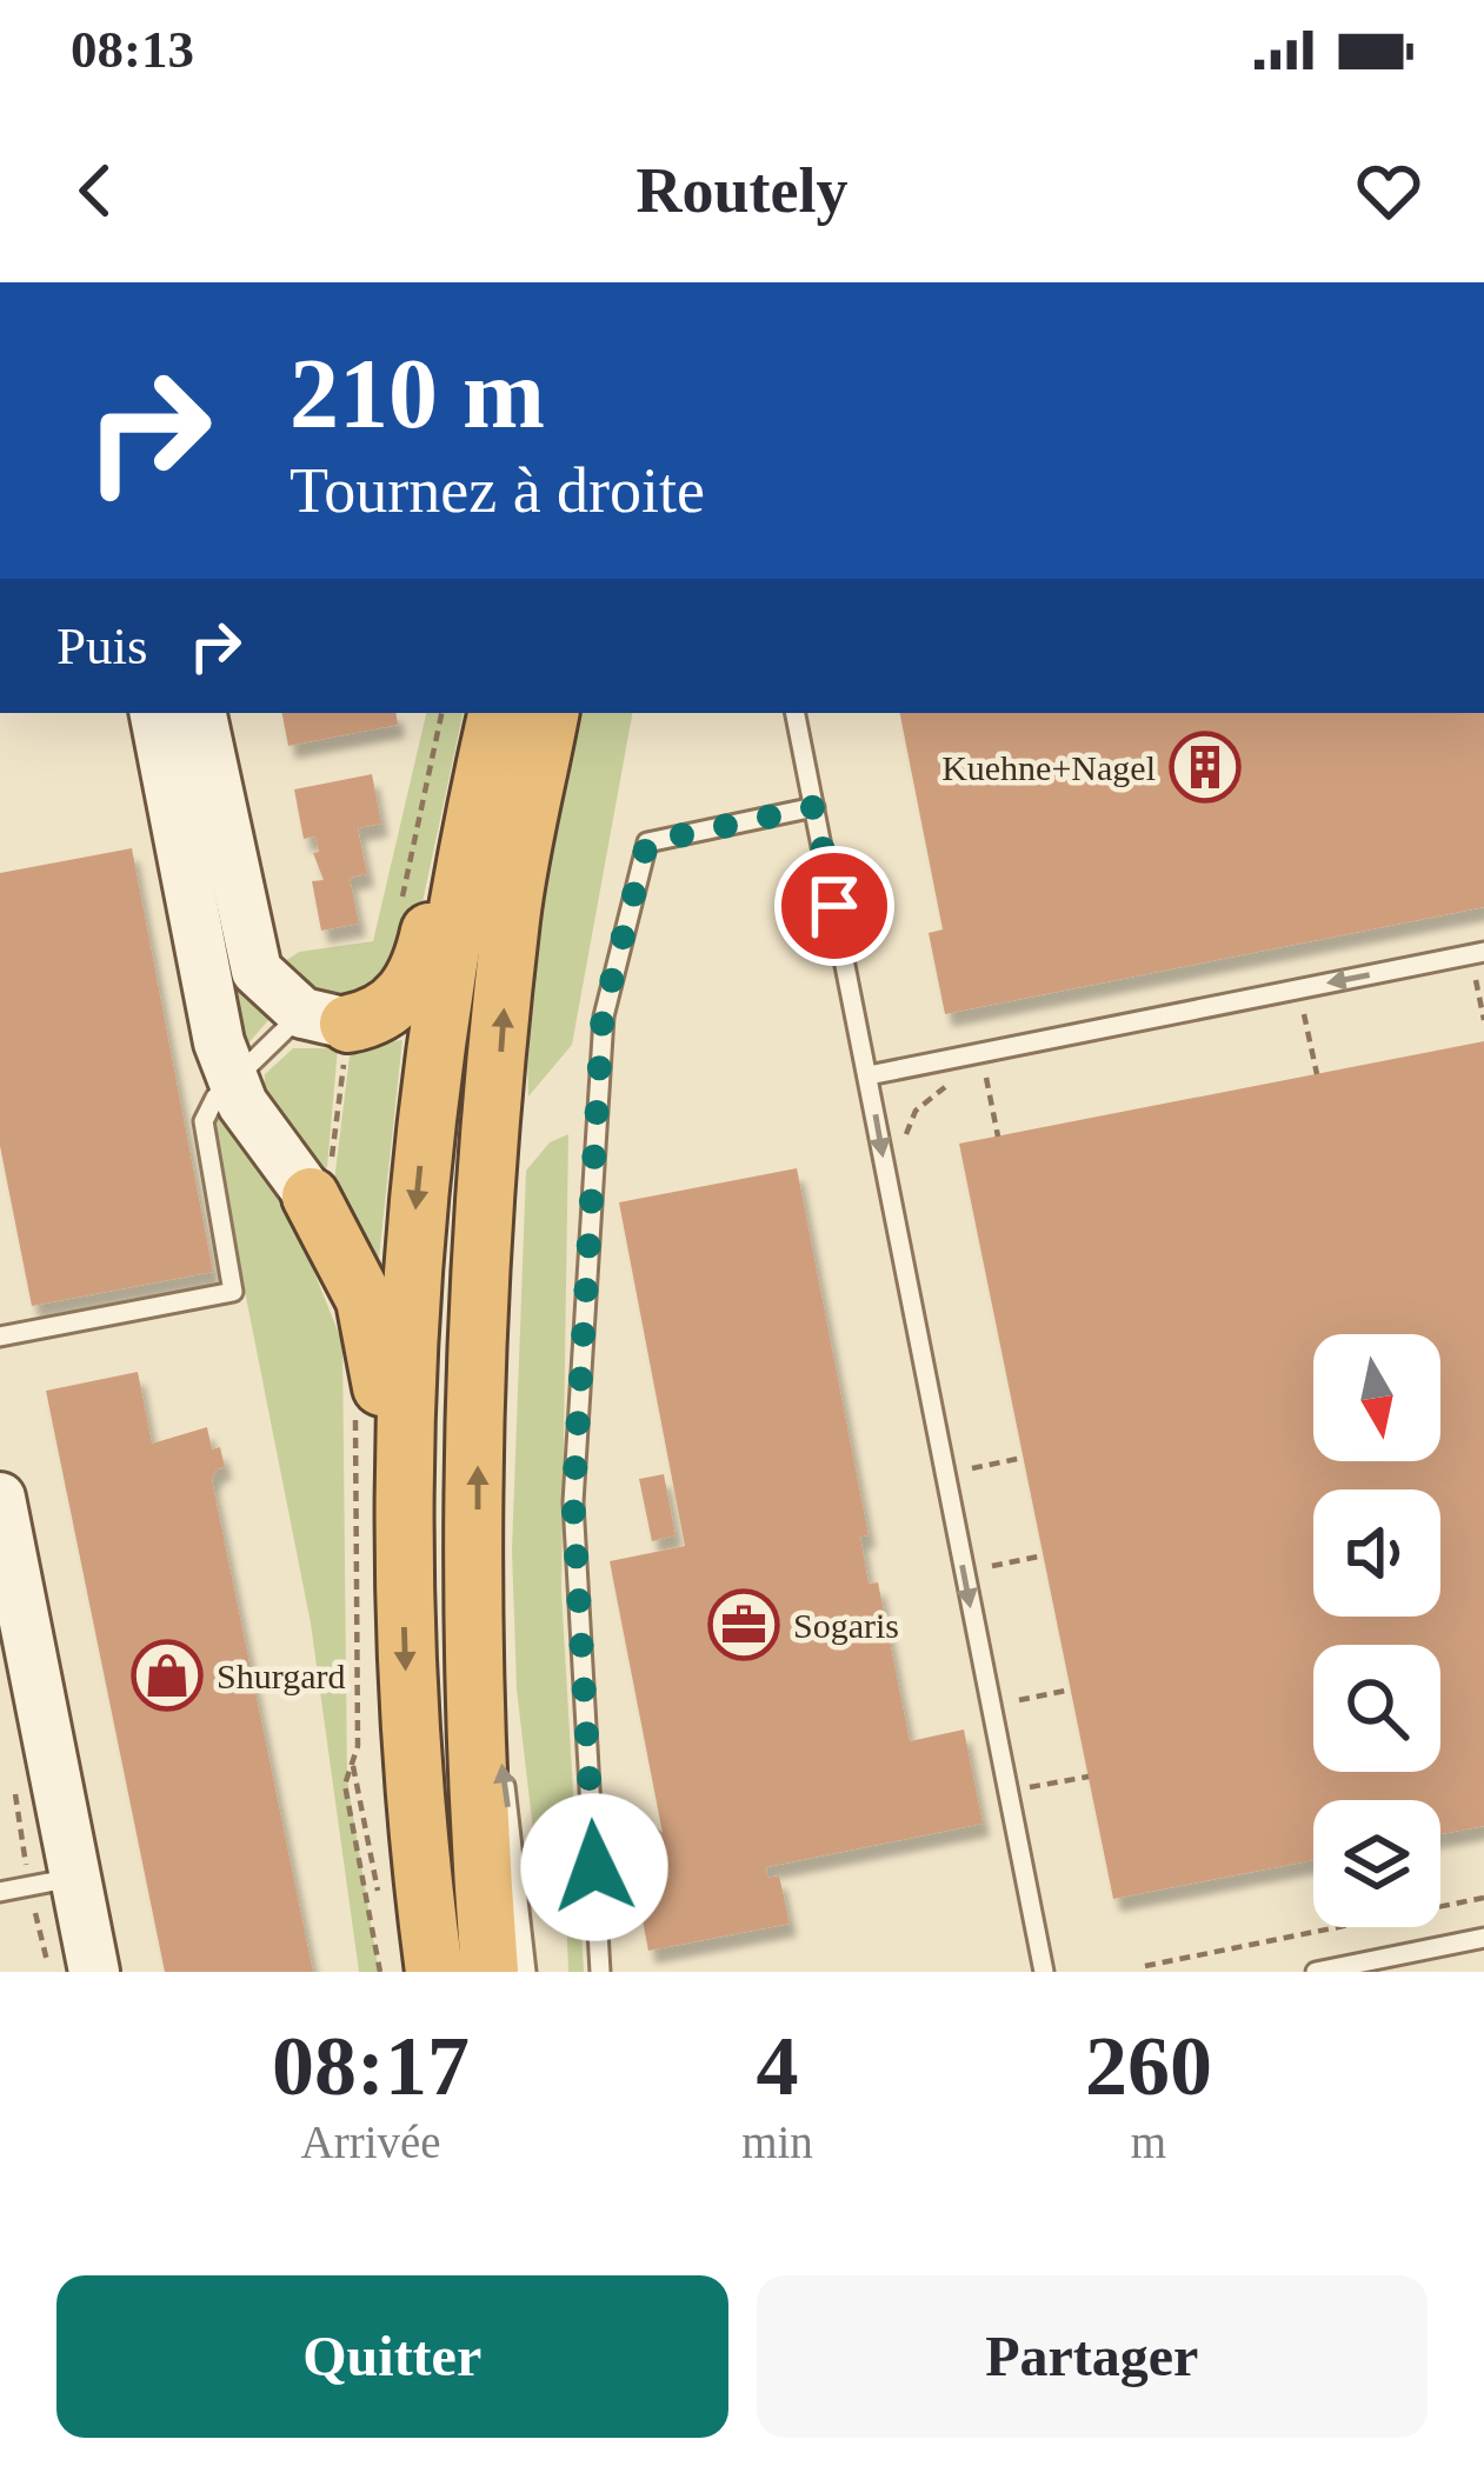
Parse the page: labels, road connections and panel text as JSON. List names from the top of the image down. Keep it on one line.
{"places":{"building":["Kuehne+Nagel"],"office":["Sogaris"],"shop":["Shurgard"]},"north":"bottom","page":{"status":"08:13","header":"Routely","turn":["210 m","Tournez à droite"],"then":"Puis","eta":["08:17","Arrivée","4","min","260","m"],"buttons":["Quitter","Partager"]}}
